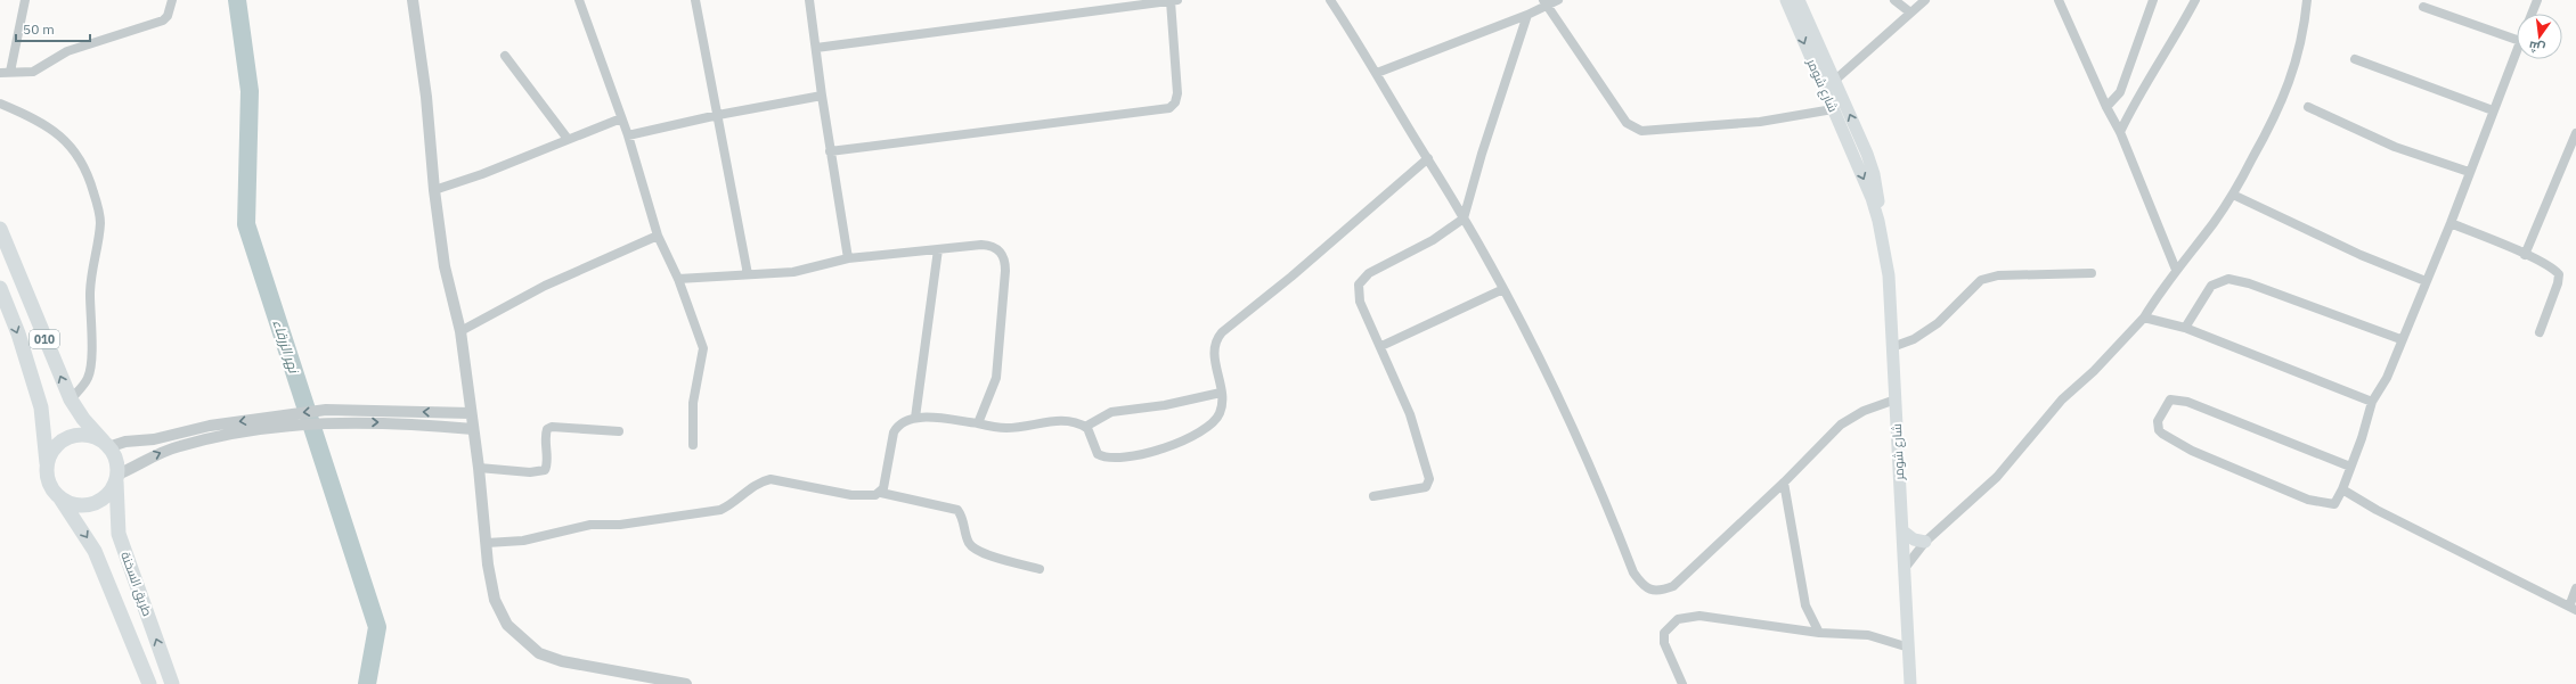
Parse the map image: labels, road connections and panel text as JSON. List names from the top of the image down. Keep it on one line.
{"streets":{"main road":["شارع شومر","010","طريق السخنة"]},"crossings":[["010","طريق السخنة"]],"water":["نهر الزرقاء"],"scale_bar":"50 m","north":"bottom"}
